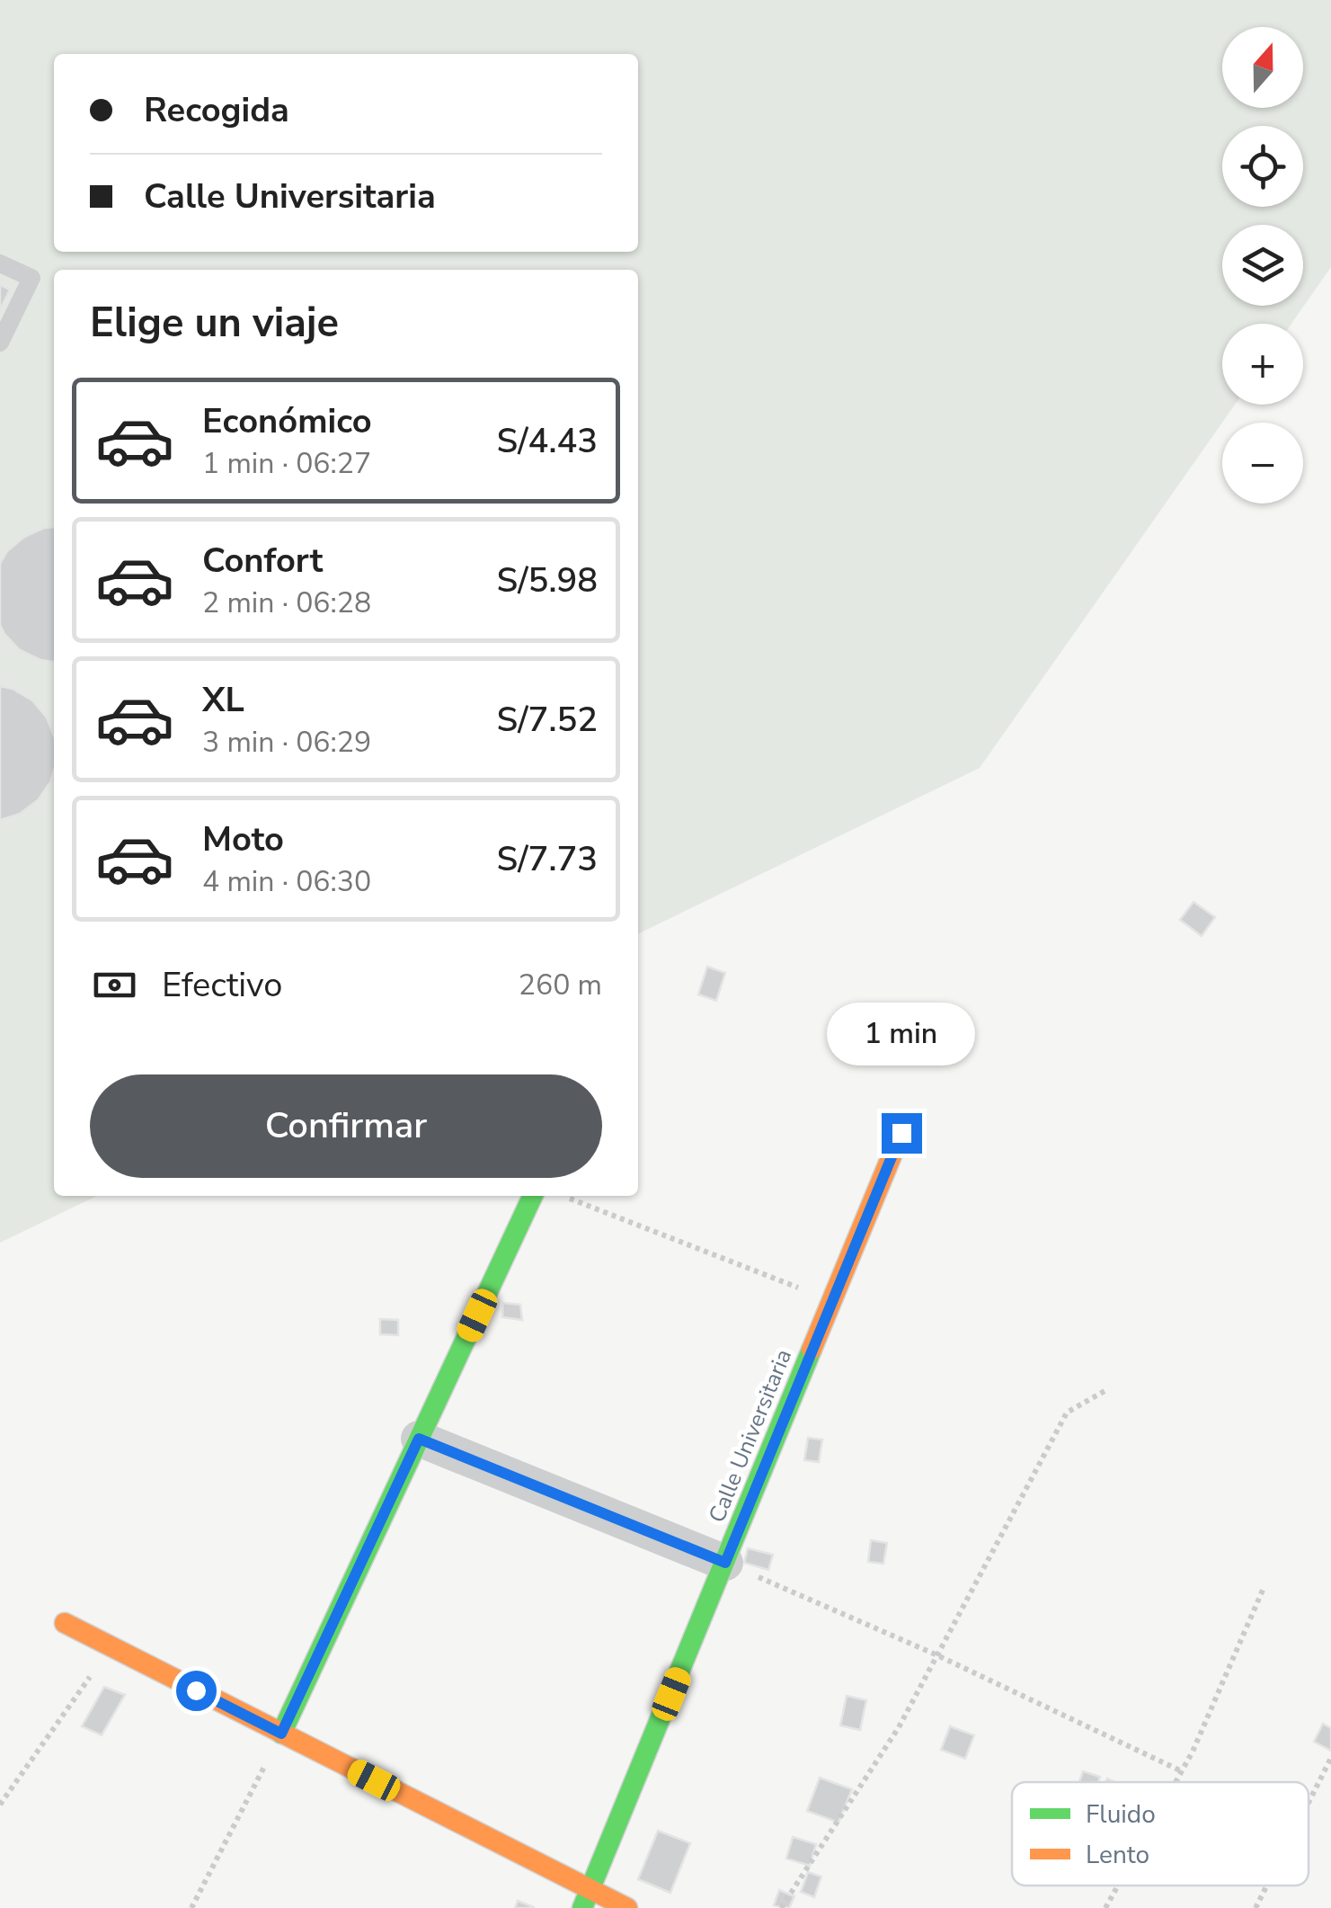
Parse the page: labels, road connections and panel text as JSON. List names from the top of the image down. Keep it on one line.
{"streets":{"street":["Calle Universitaria"]},"legend":["Fluido","Lento"],"north":"top","page":{"map_buttons":["+","−"],"banner":["Recogida","Calle Universitaria"],"heading":"Elige un viaje","list":[{"name":"Económico","note":"1 min · 06:27","value":"S/4.43"},{"name":"Confort","note":"2 min · 06:28","value":"S/5.98"},{"name":"XL","note":"3 min · 06:29","value":"S/7.52"},{"name":"Moto","note":"4 min · 06:30","value":"S/7.73"}],"pay":["Efectivo","260 m"],"bubble":"1 min","buttons":"Confirmar"}}
